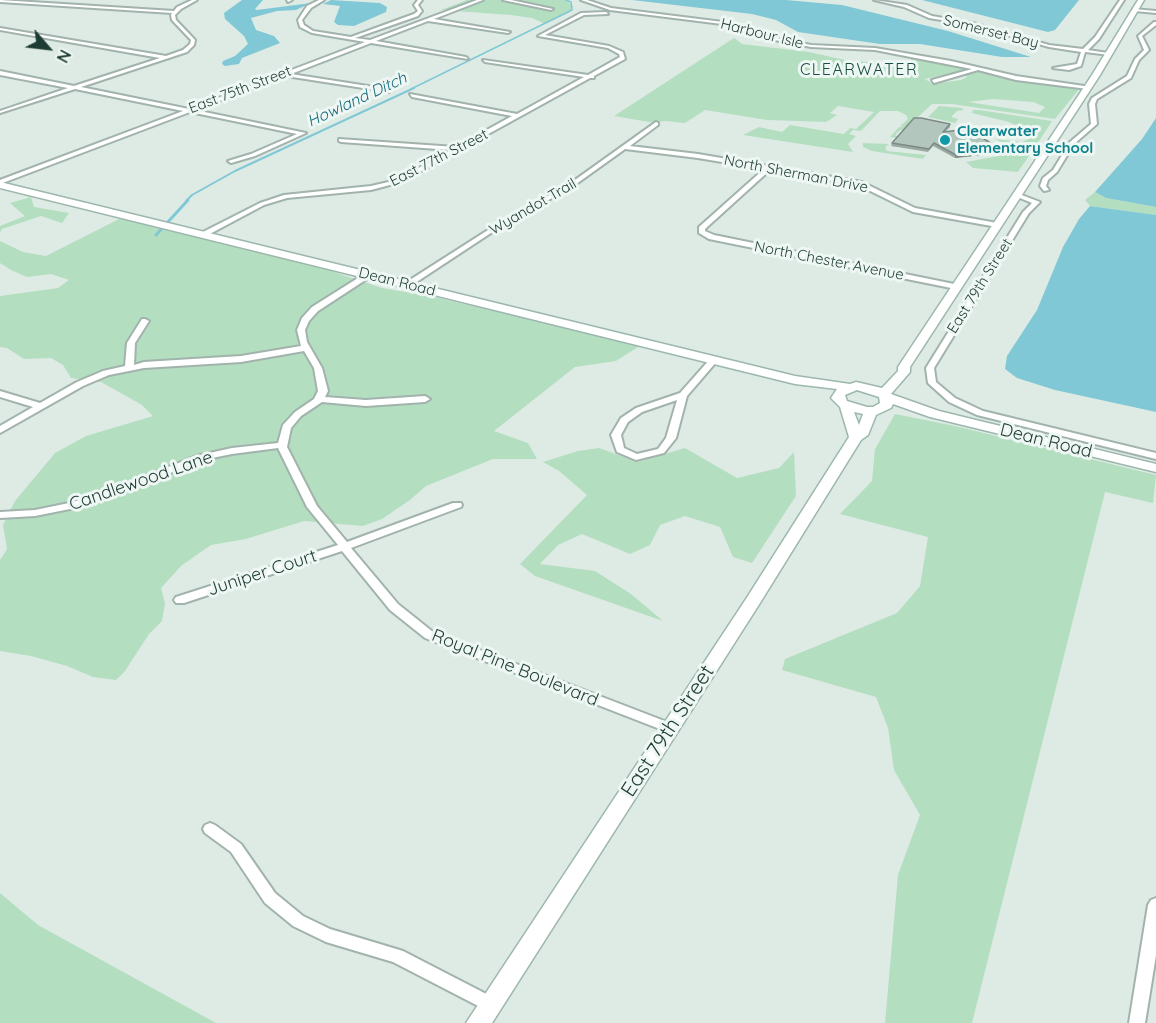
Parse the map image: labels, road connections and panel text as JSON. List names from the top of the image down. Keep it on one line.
{"streets":{"street":["Somerset Bay","Harbour Isle","East 75th Street","East 77th Street","North Sherman Drive","Wyandot Trail","North Chester Avenue","Dean Road","East 79th Street","Candlewood Lane","Juniper Court","Royal Pine Boulevard"]},"crossings":[["Somerset Bay","East 79th Street"],["Harbour Isle","East 79th Street"],["East 75th Street","Dean Road"],["East 77th Street","Dean Road"],["North Sherman Drive","Wyandot Trail"],["North Sherman Drive","North Chester Avenue"],["North Sherman Drive","East 79th Street"],["Wyandot Trail","Dean Road"],["North Chester Avenue","East 79th Street"],["Dean Road","East 79th Street"],["East 79th Street","Royal Pine Boulevard"],["Candlewood Lane","Royal Pine Boulevard"],["Juniper Court","Royal Pine Boulevard"]],"districts":["CLEARWATER"],"water":["Howland Ditch"],"places":["Clearwater Elementary School"],"north":"bottom right"}
